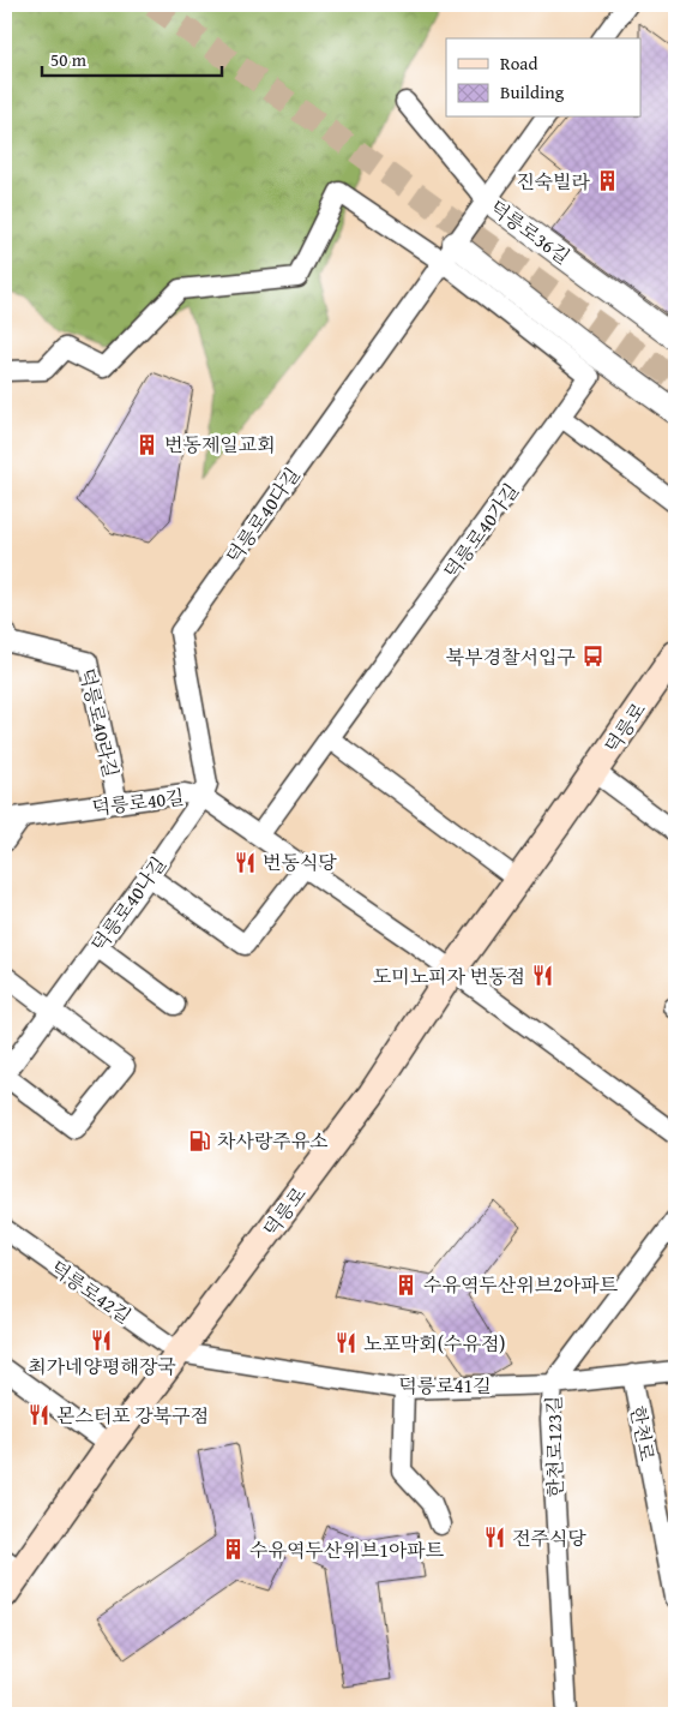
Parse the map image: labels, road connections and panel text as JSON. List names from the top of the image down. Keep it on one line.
{"streets":{"main road":["덕릉로"],"street":["덕릉로36길","덕릉로40다길","덕릉로40가길","덕릉로40라길","덕릉로40길","덕릉로40나길","덕릉로42길","덕릉로41길","한천로","한천로123길"]},"crossings":[["덕릉로36길","덕릉로40다길"],["덕릉로40다길","덕릉로40가길"],["덕릉로40다길","덕릉로40길"],["덕릉로40다길","덕릉로40나길"],["덕릉로40가길","덕릉로40길"],["덕릉로40라길","덕릉로40길"],["덕릉로","덕릉로40길"],["덕릉로","덕릉로42길"],["덕릉로","덕릉로41길"],["덕릉로40길","덕릉로40나길"],["덕릉로42길","덕릉로41길"],["덕릉로41길","한천로"],["덕릉로41길","한천로123길"]],"places":{"building":["진숙빌라","번동제일교회","수유역두산위브2아파트","수유역두산위브1아파트"],"bus stop":["북부경찰서입구"],"restaurant":["번동식당","도미노피자 번동점","최가네양평해장국","노포막회(수유점)","몬스터포 강북구점","전주식당"],"fuel station":["차사랑주유소"]},"legend":["Road","Building"],"scale_bar":"50 m"}
